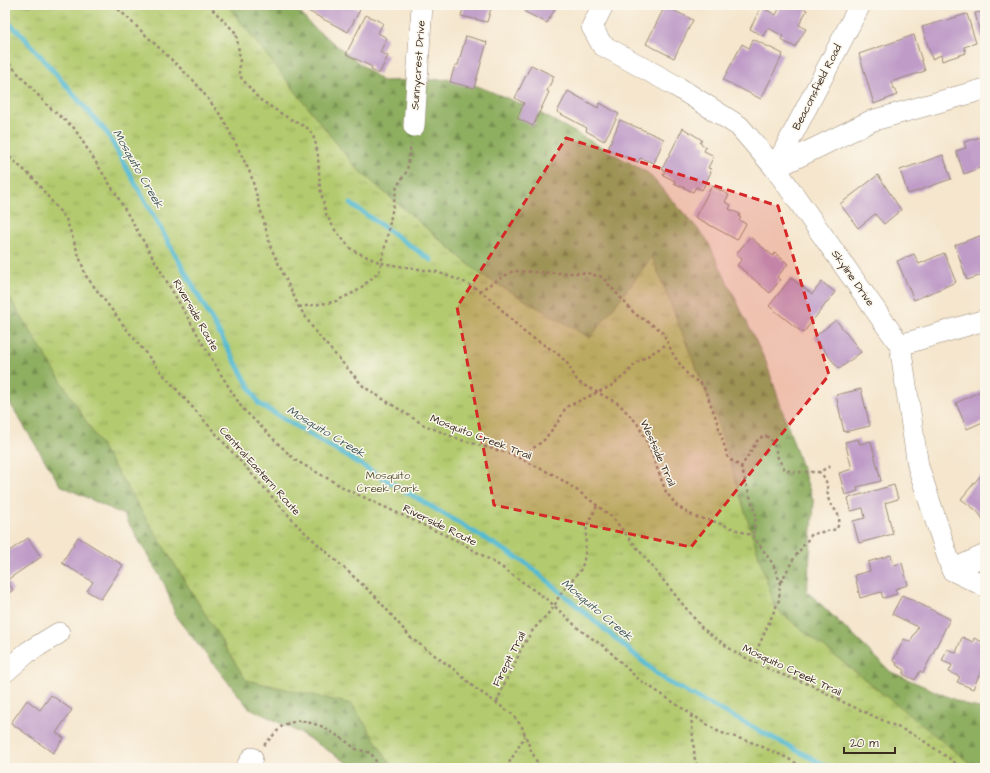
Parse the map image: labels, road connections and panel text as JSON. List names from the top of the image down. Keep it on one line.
{"streets":{"street":["Sunnycrest Drive","Beaconsfield Road","Skyline Drive"],"path":["Riverside Route","Mosquito Creek Trail","Westside Trail","Central-Eastern Route","Firepit Trail"]},"crossings":[["Beaconsfield Road","Skyline Drive"],["Riverside Route","Firepit Trail"],["Mosquito Creek Trail","Firepit Trail"],["Central-Eastern Route","Firepit Trail"]],"water":["Mosquito Creek"],"parks":["Mosquito Creek Park"],"scale_bar":"20 m"}
